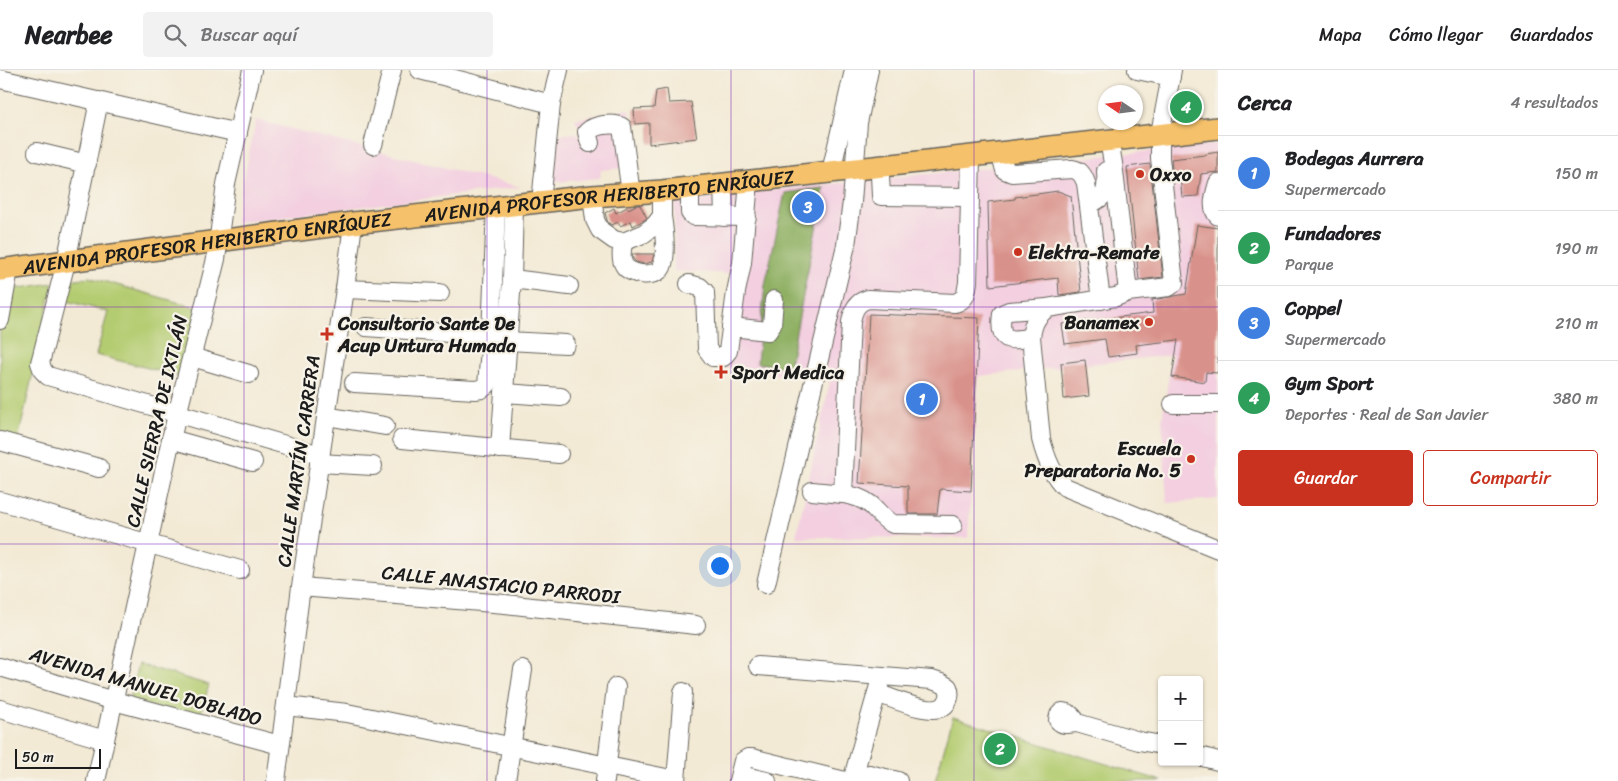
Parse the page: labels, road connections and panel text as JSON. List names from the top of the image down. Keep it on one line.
{"streets":{"main road":["AVENIDA PROFESOR HERIBERTO ENRÍQUEZ"],"street":["CALLE SIERRA DE IXTLÁN","CALLE MARTÍN CARRERA","CALLE ANASTACIO PARRODI","AVENIDA MANUEL DOBLADO"]},"crossings":[["AVENIDA PROFESOR HERIBERTO ENRÍQUEZ","CALLE SIERRA DE IXTLÁN"],["AVENIDA PROFESOR HERIBERTO ENRÍQUEZ","CALLE MARTÍN CARRERA"],["CALLE SIERRA DE IXTLÁN","AVENIDA MANUEL DOBLADO"],["CALLE MARTÍN CARRERA","CALLE ANASTACIO PARRODI"],["CALLE MARTÍN CARRERA","AVENIDA MANUEL DOBLADO"]],"places":{"other":["Oxxo","Elektra-Remate","Banamex","Escuela Preparatoria No. 5"],"health":["Consultorio Sante De Acup Untura Humada","Sport Medica"]},"scale_bar":"50 m","north":"left","page":{"header":"Nearbee","search":"Buscar aquí","nav":["Mapa","Cómo llegar","Guardados"],"heading":["Cerca","4 resultados"],"pins":["4","3","1","2"],"list":[{"mark":"1","name":"Bodegas Aurrera","note":"Supermercado","value":"150 m"},{"mark":"2","name":"Fundadores","note":"Parque","value":"190 m"},{"mark":"3","name":"Coppel","note":"Supermercado","value":"210 m"},{"mark":"4","name":"Gym Sport","note":"Deportes · Real de San Javier","value":"380 m"}],"buttons":["Guardar","Compartir"],"map_buttons":["+","−"],"scale":"50 m"}}
